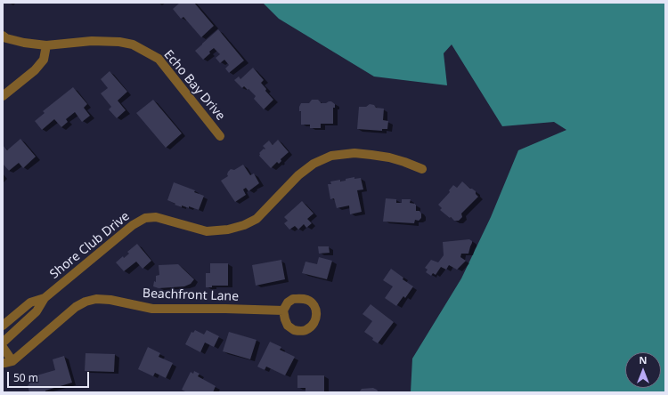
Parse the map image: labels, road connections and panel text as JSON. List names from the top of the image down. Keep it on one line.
{"streets":{"street":["Echo Bay Drive","Shore Club Drive","Beachfront Lane"]},"scale_bar":"50 m","north":"top"}
